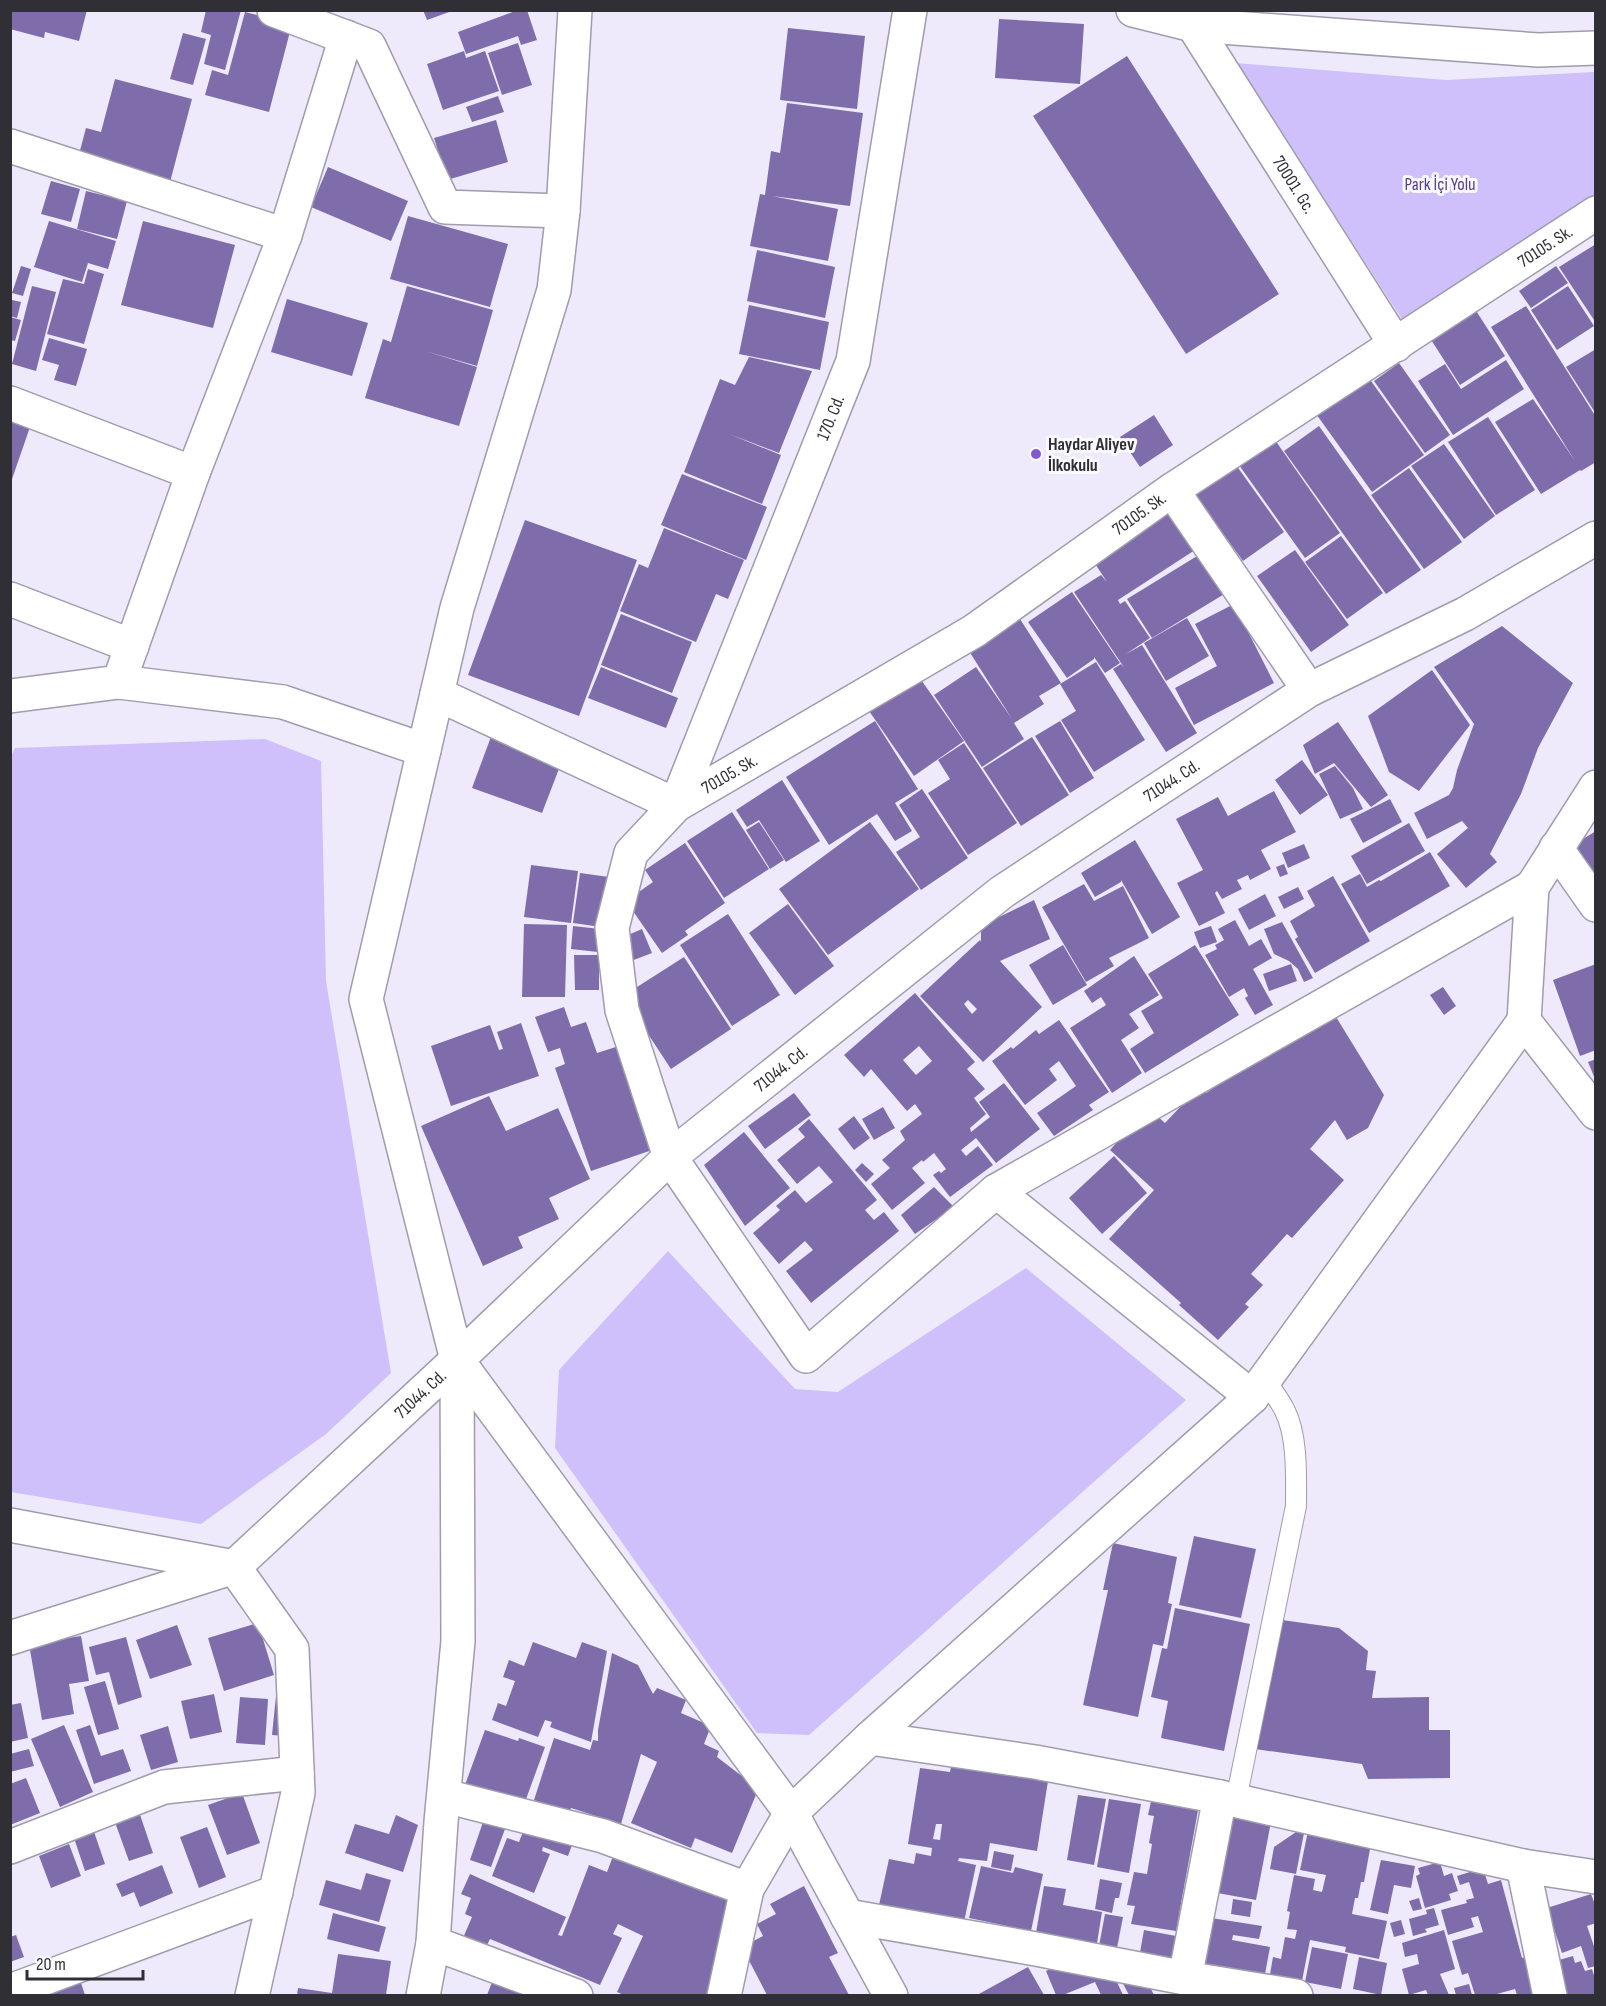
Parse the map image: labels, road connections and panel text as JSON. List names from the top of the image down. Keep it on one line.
{"streets":{"street":["70001. Gc.","70105. Sk.","170. Cd.","71044. Cd."]},"crossings":[["70001. Gc.","70105. Sk."],["70105. Sk.","170. Cd."]],"parks":["Park İçi Yolu"],"places":["Haydar Aliyev İlkokulu"],"scale_bar":"20 m"}
